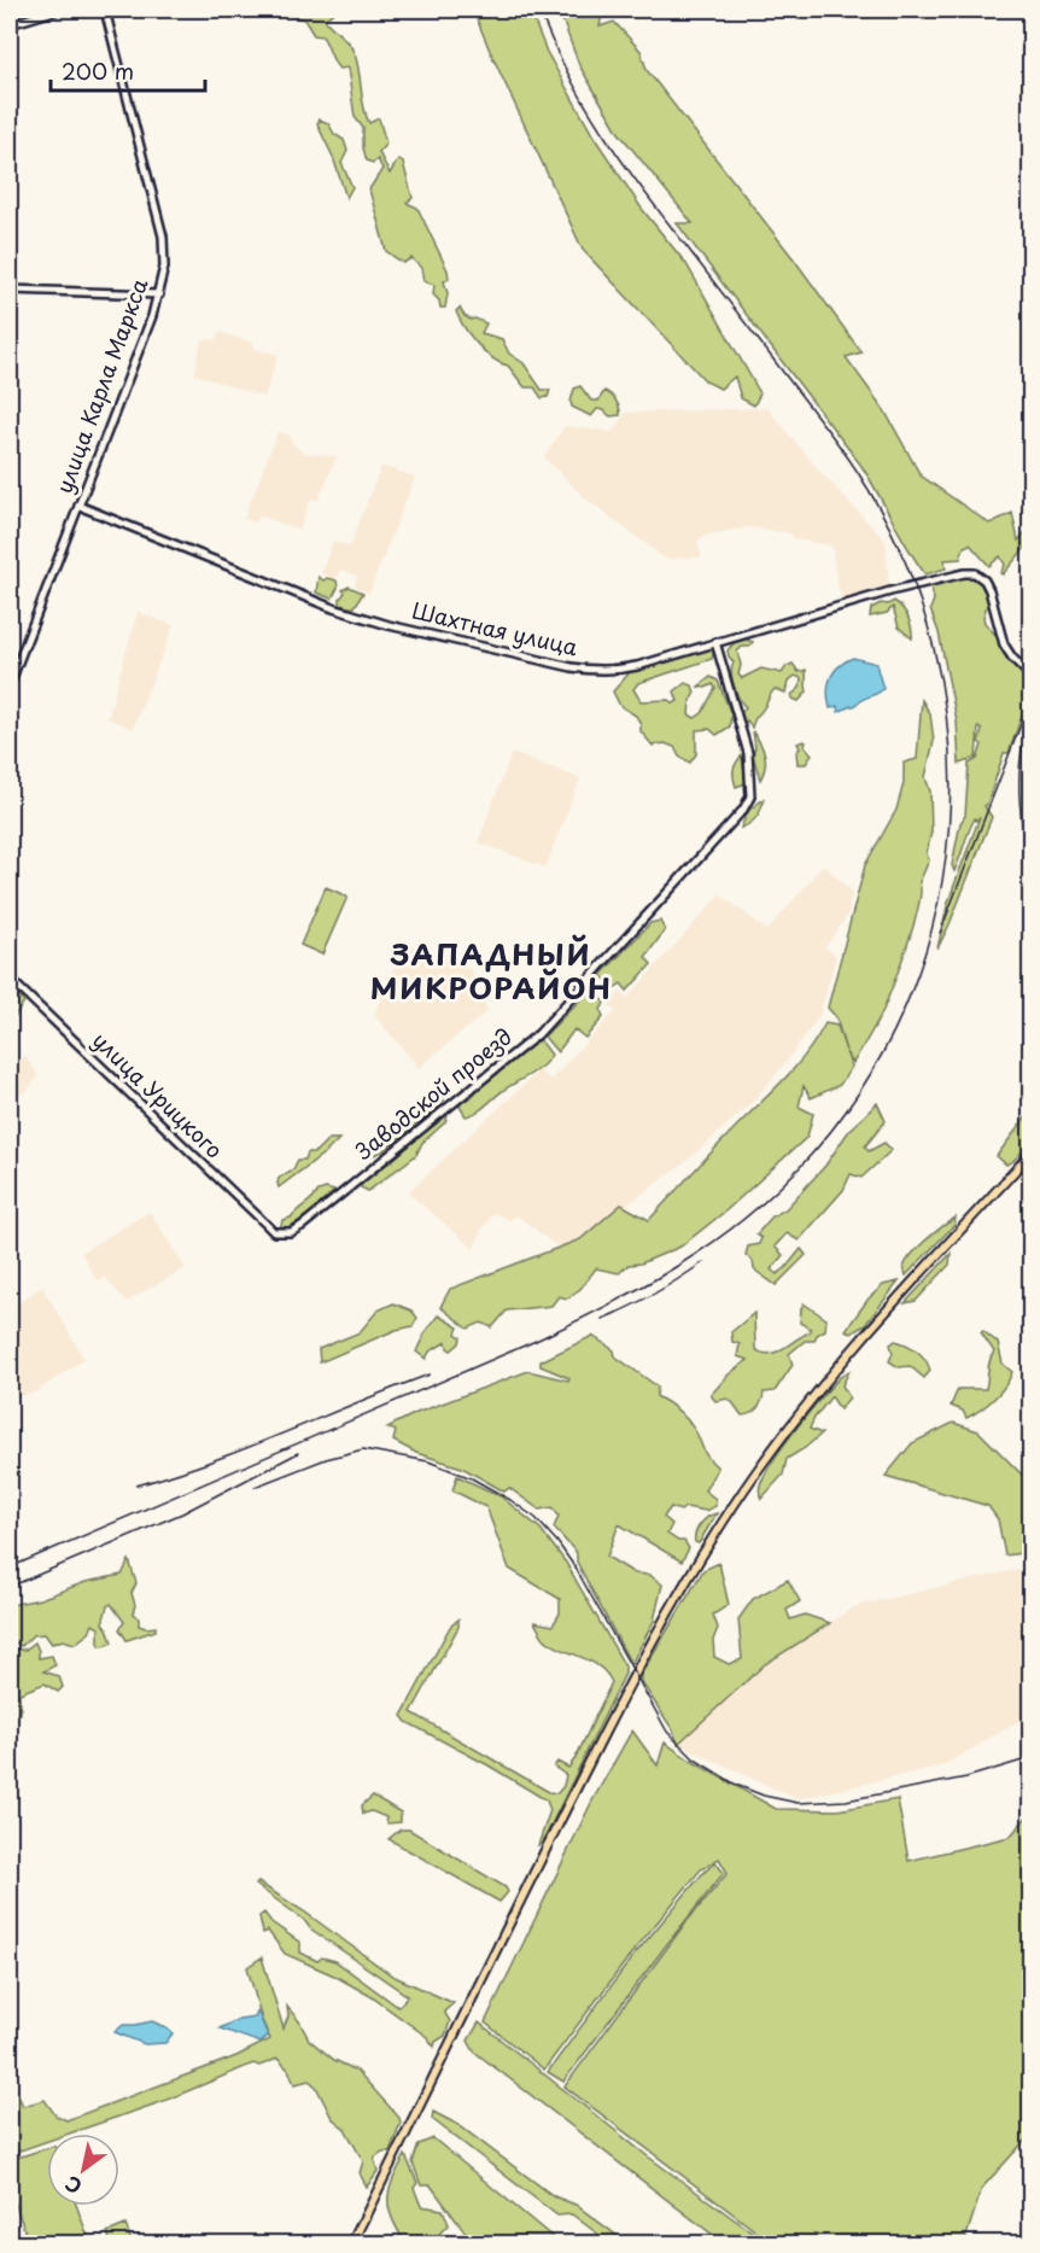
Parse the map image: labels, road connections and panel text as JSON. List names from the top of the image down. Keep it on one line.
{"streets":{"street":["улица Карла Маркса","Шахтная улица","Заводской проезд","улица Урицкого"]},"crossings":[["улица Карла Маркса","Шахтная улица"],["Шахтная улица","Заводской проезд"],["Заводской проезд","улица Урицкого"]],"districts":["ЗАПАДНЫЙ МИКРОРАЙОН"],"scale_bar":"200 m","north":"bottom left"}
